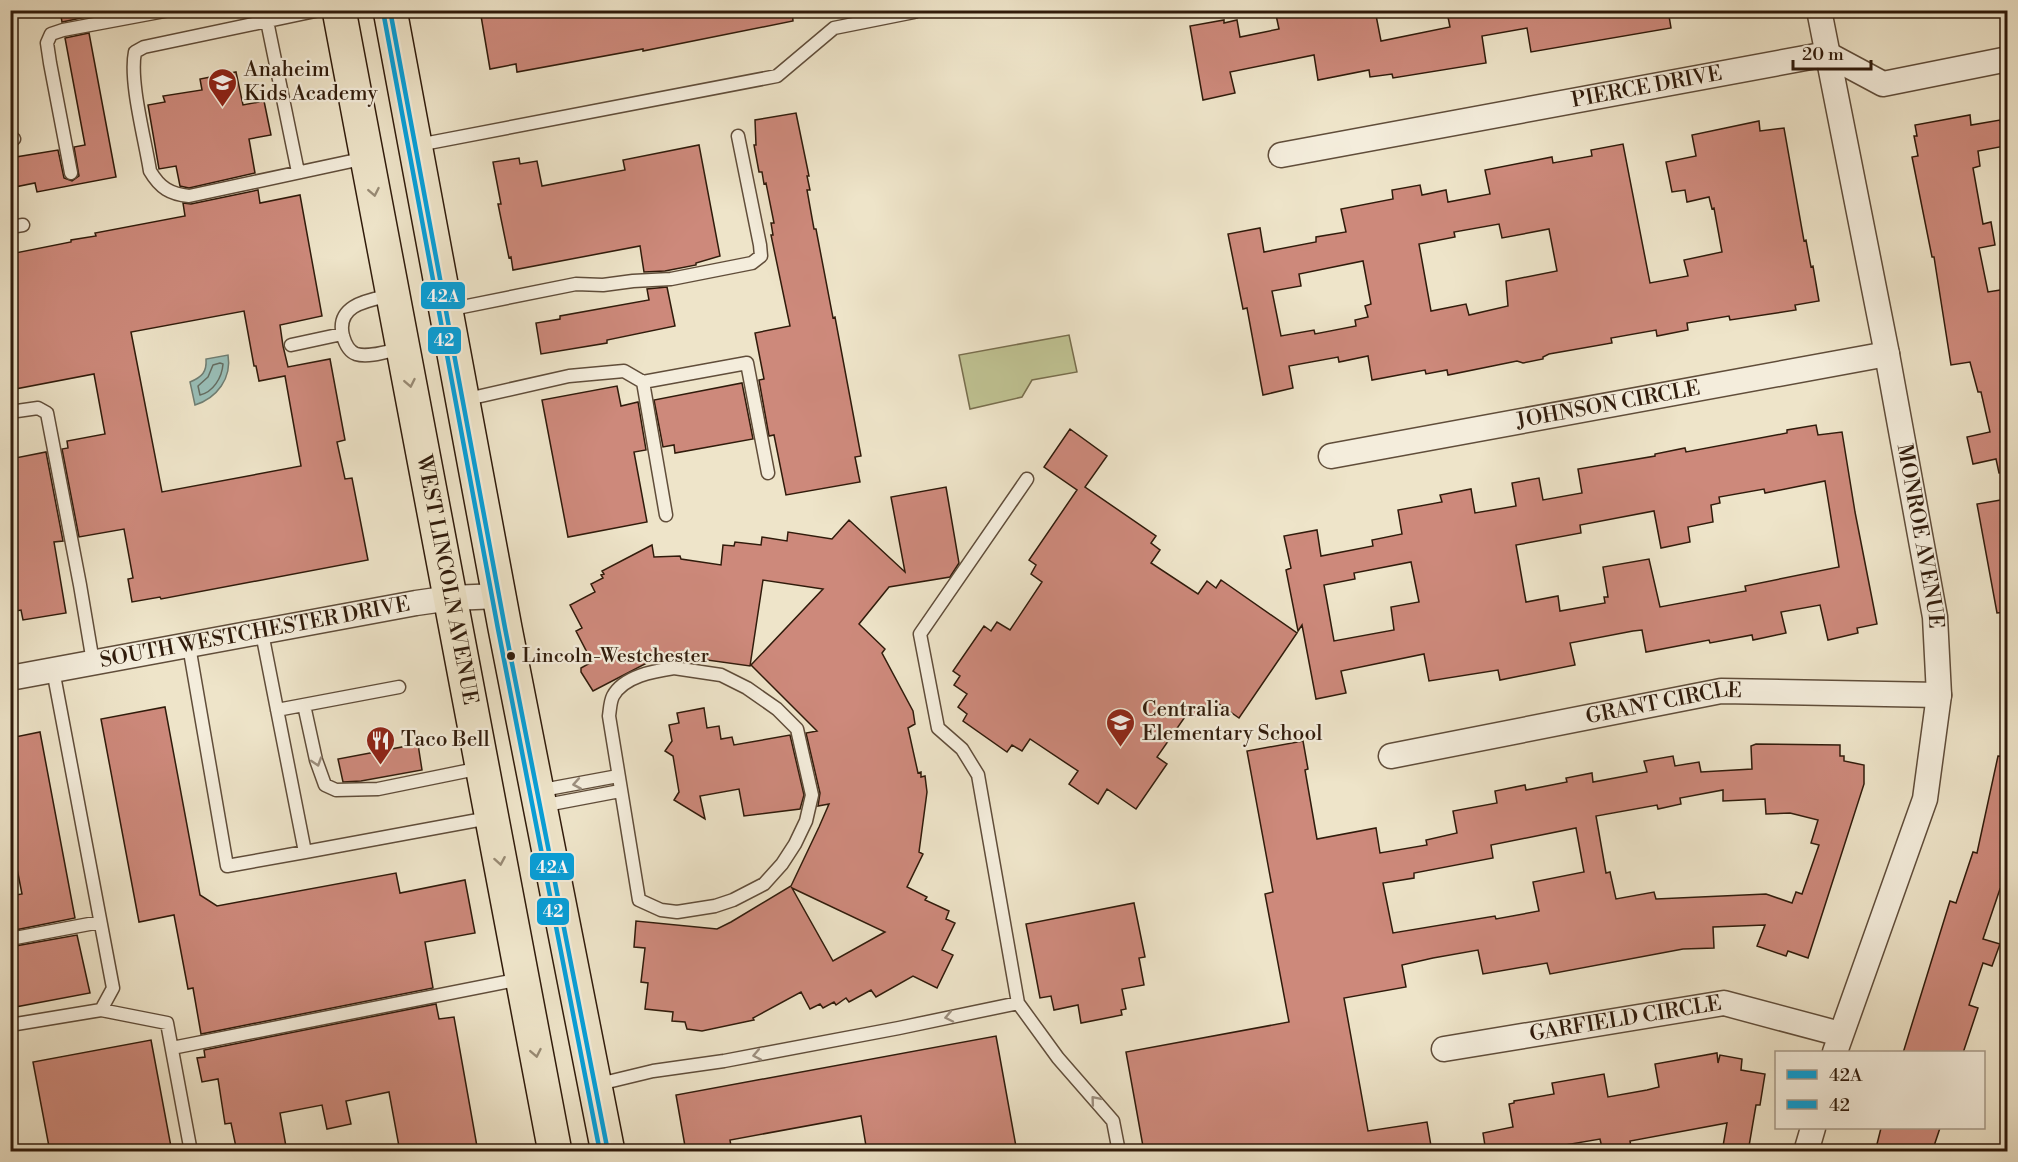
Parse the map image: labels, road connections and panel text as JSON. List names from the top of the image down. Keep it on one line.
{"streets":{"main road":["WEST LINCOLN AVENUE"],"street":["PIERCE DRIVE","JOHNSON CIRCLE","MONROE AVENUE","SOUTH WESTCHESTER DRIVE","GRANT CIRCLE","GARFIELD CIRCLE"]},"crossings":[["PIERCE DRIVE","MONROE AVENUE"],["JOHNSON CIRCLE","MONROE AVENUE"],["MONROE AVENUE","GRANT CIRCLE"],["MONROE AVENUE","GARFIELD CIRCLE"],["WEST LINCOLN AVENUE","SOUTH WESTCHESTER DRIVE"]],"places":{"school or university":["Anaheim Kids Academy","Centralia Elementary School"],"other":["Lincoln-Westchester"],"restaurant":["Taco Bell"]},"lines":["transit line 42A","transit line 42"],"legend":["42A","42"],"scale_bar":"20 m"}
